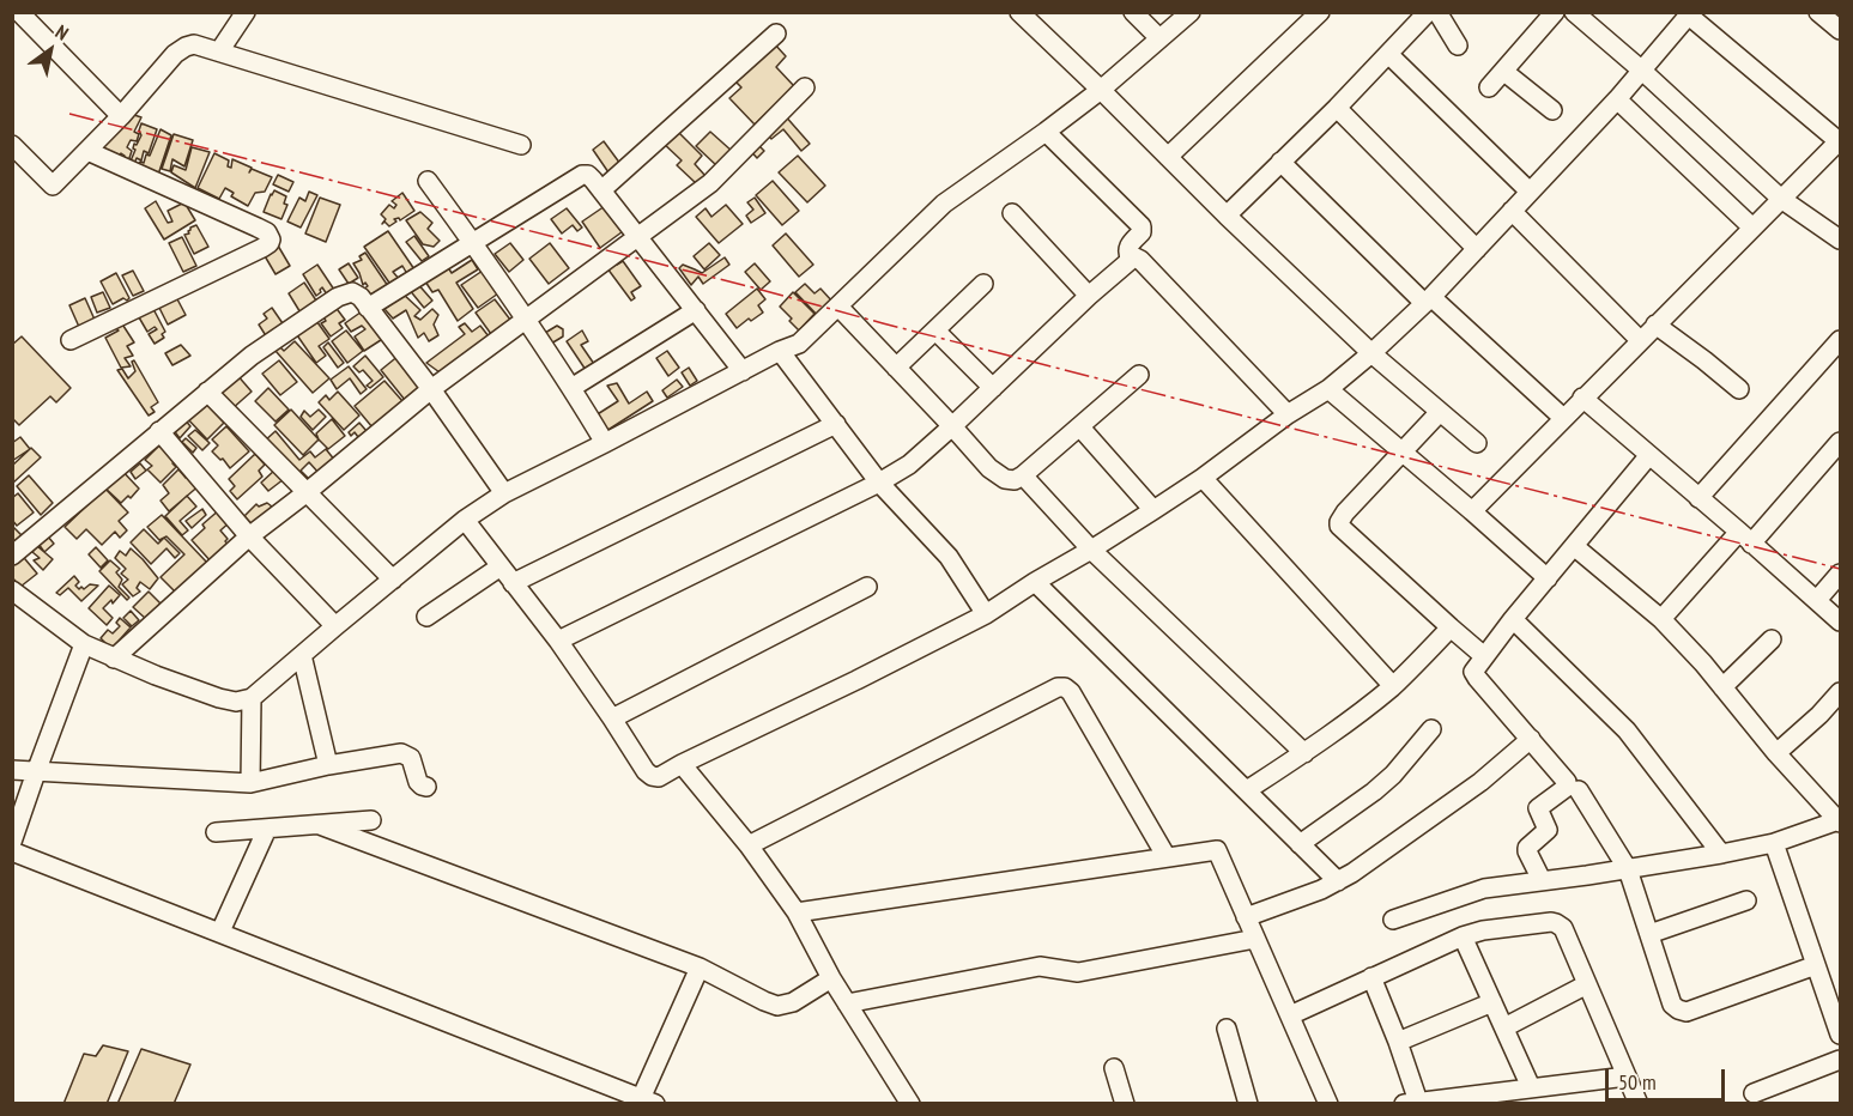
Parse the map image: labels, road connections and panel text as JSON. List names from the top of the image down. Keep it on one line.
{"scale_bar":"50 m","north":"top right"}
